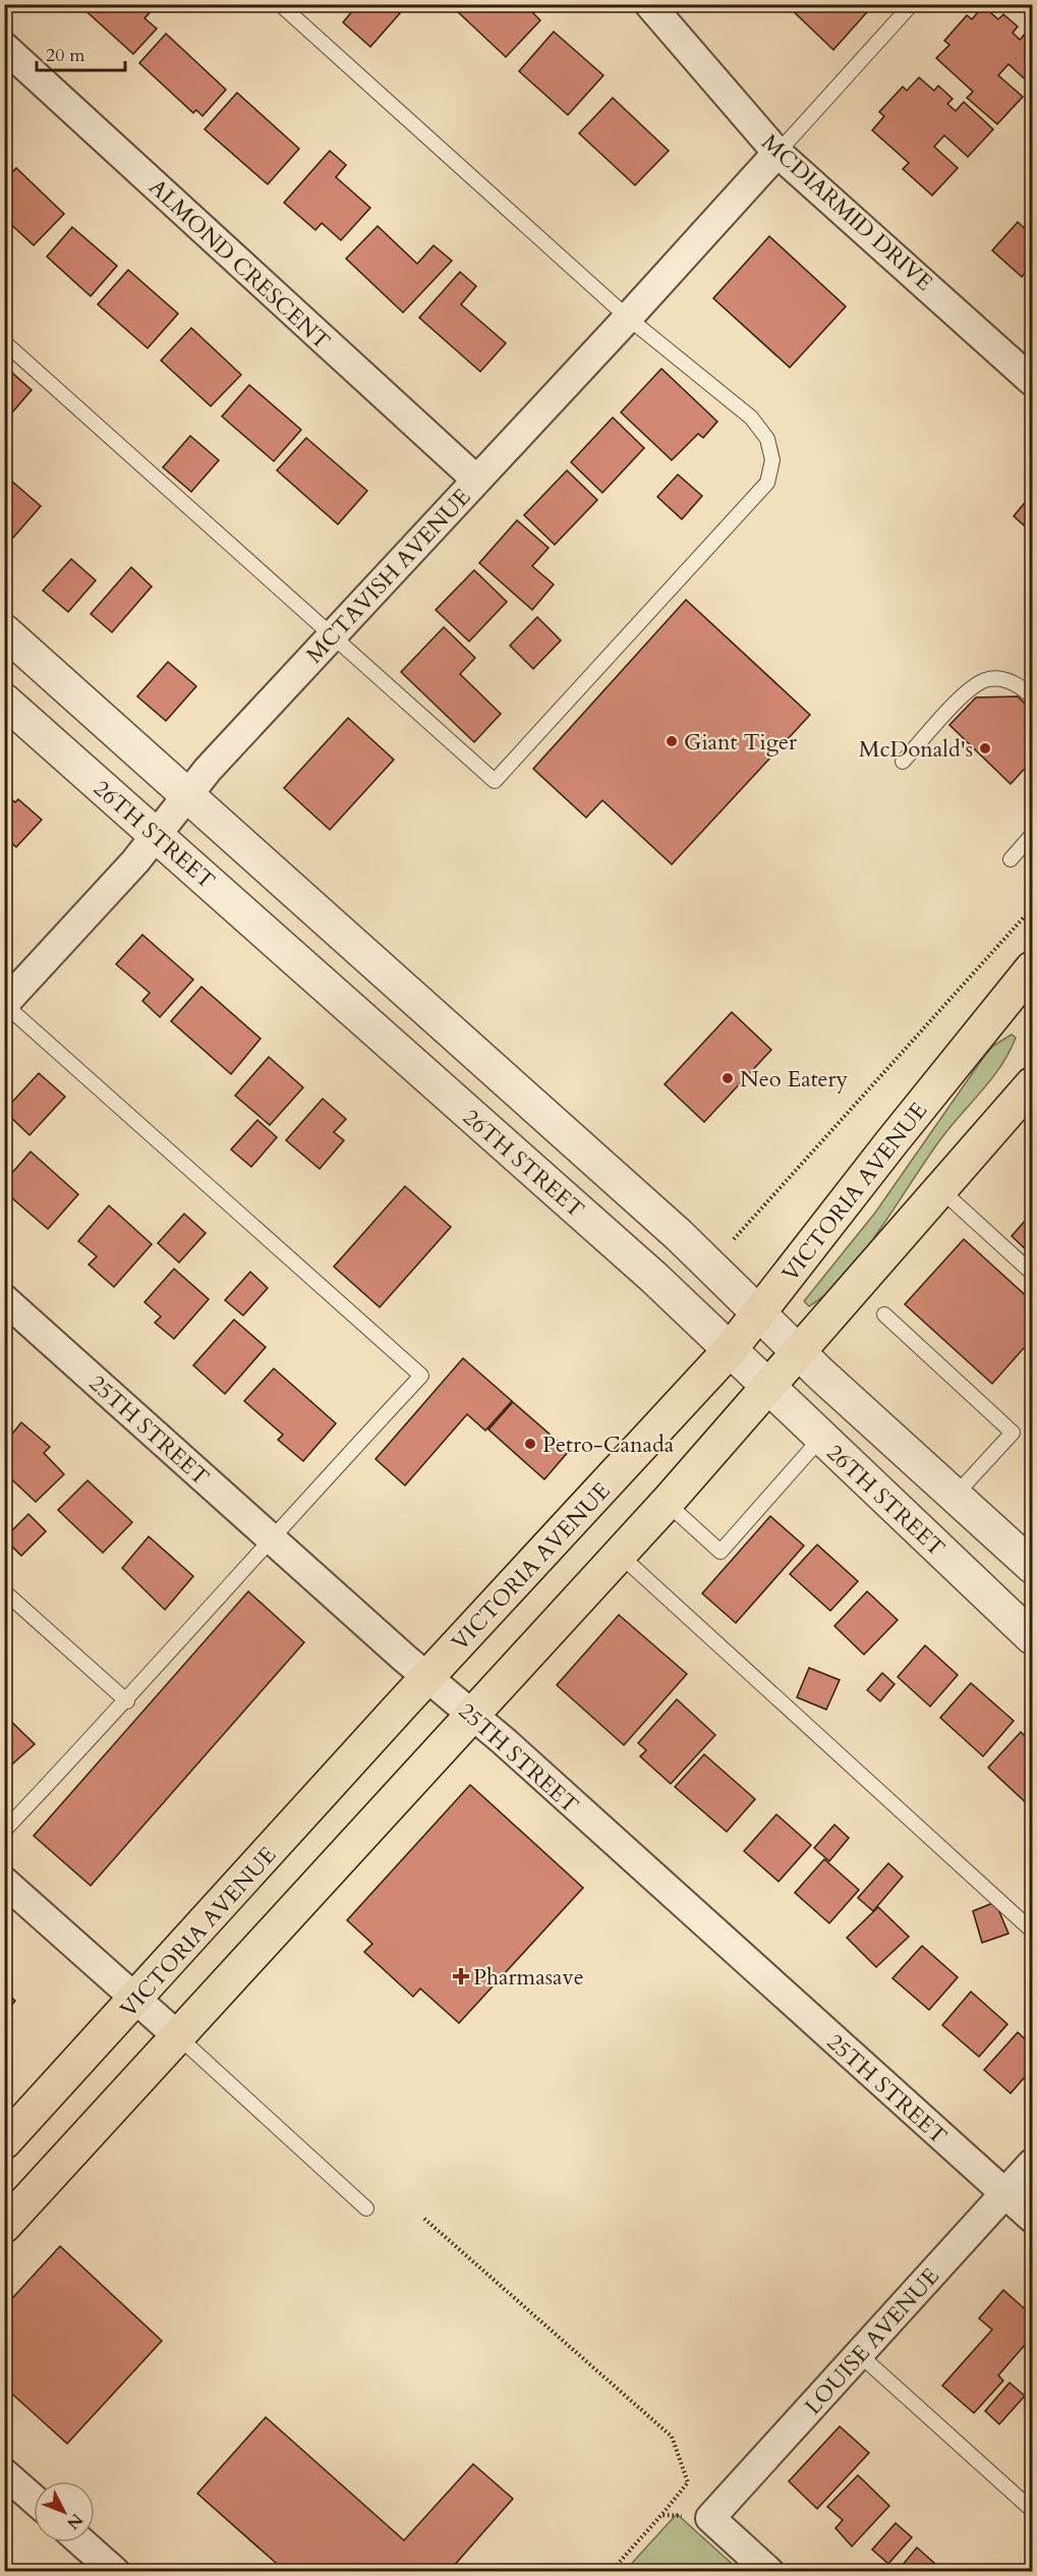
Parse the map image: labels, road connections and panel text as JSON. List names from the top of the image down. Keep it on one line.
{"streets":{"main road":["VICTORIA AVENUE"],"street":["MCDIARMID DRIVE","ALMOND CRESCENT","MCTAVISH AVENUE","26TH STREET","25TH STREET","LOUISE AVENUE"]},"crossings":[["MCDIARMID DRIVE","MCTAVISH AVENUE"],["ALMOND CRESCENT","MCTAVISH AVENUE"],["MCTAVISH AVENUE","26TH STREET"],["26TH STREET","VICTORIA AVENUE"],["VICTORIA AVENUE","25TH STREET"],["25TH STREET","LOUISE AVENUE"]],"places":{"other":["Giant Tiger","McDonald's","Neo Eatery","Petro-Canada"],"health":["Pharmasave"]},"scale_bar":"20 m","north":"bottom right"}
